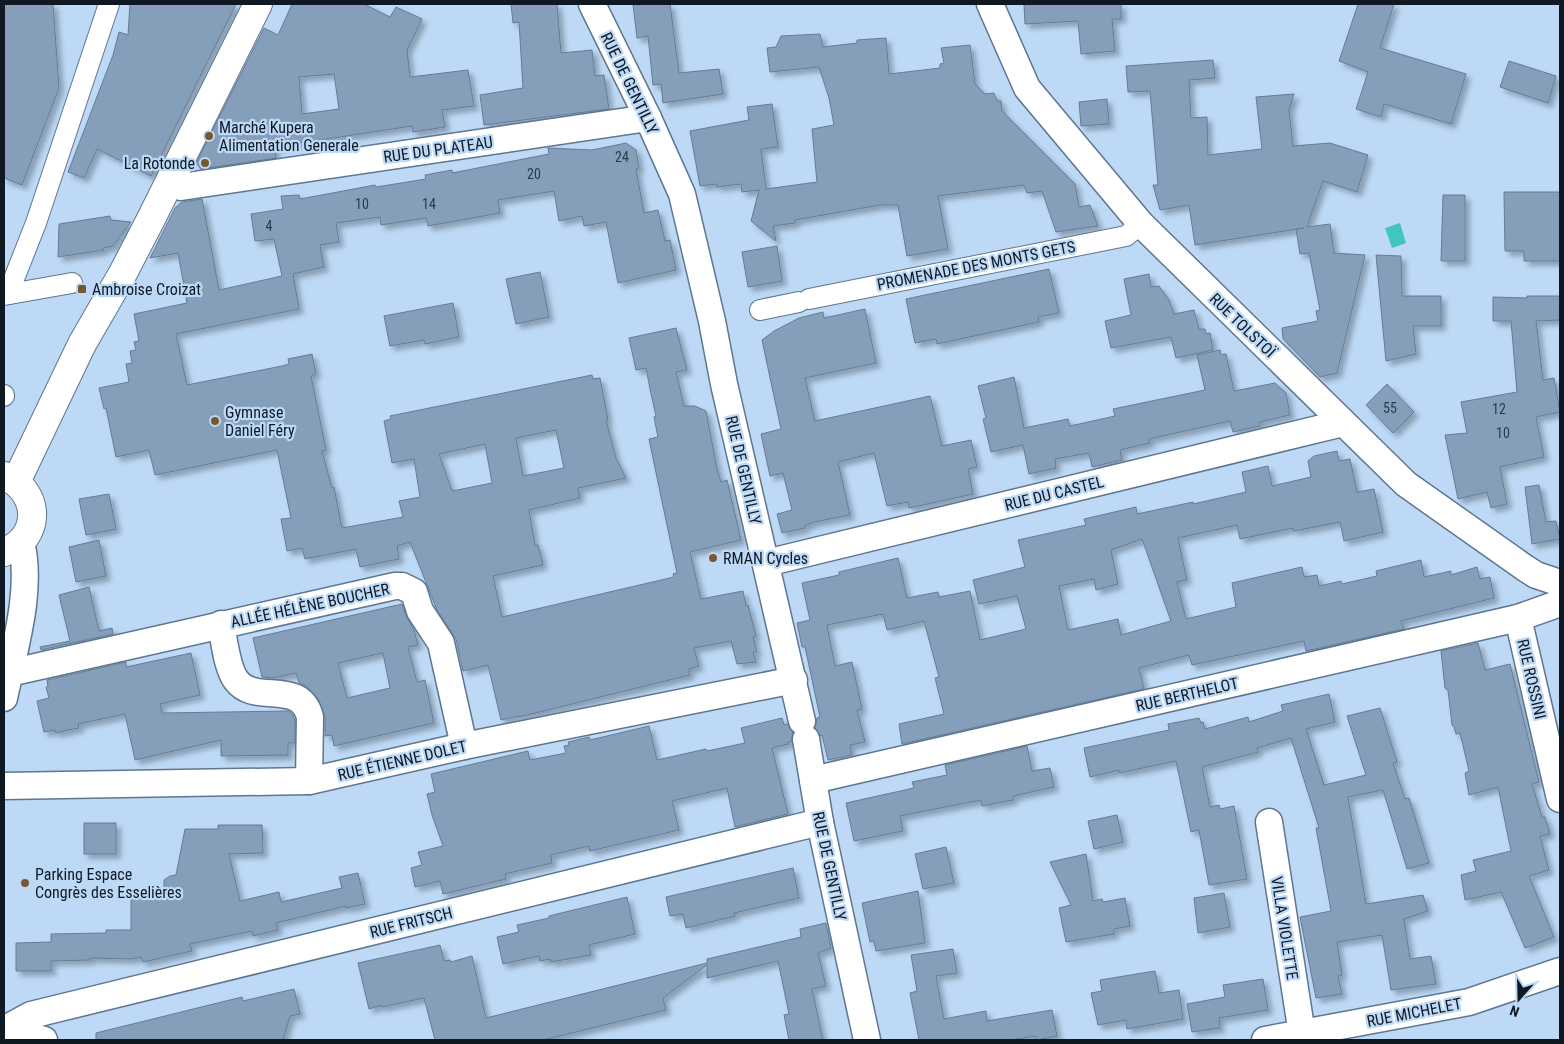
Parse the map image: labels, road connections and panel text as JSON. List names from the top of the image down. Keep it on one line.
{"streets":{"street":["RUE DE GENTILLY","RUE DU PLATEAU","PROMENADE DES MONTS GETS","RUE TOLSTOÏ","RUE DU CASTEL","ALLÉE HÉLÈNE BOUCHER","RUE ROSSINI","RUE BERTHELOT","RUE ÉTIENNE DOLET","RUE FRITSCH","VILLA VIOLETTE","RUE MICHELET"]},"crossings":[["RUE DE GENTILLY","RUE DU PLATEAU"],["RUE DE GENTILLY","RUE DU CASTEL"],["RUE DE GENTILLY","RUE BERTHELOT"],["RUE DE GENTILLY","RUE ÉTIENNE DOLET"],["RUE DE GENTILLY","RUE FRITSCH"],["PROMENADE DES MONTS GETS","RUE TOLSTOÏ"],["RUE TOLSTOÏ","RUE DU CASTEL"],["ALLÉE HÉLÈNE BOUCHER","RUE ÉTIENNE DOLET"],["RUE ROSSINI","RUE BERTHELOT"],["VILLA VIOLETTE","RUE MICHELET"]],"places":{"other":["Marché Kupera Alimentation Generale","La Rotonde","Gymnase Daniel Féry","RMAN Cycles","Parking Espace Congrès des Esselières"],"transit":["Ambroise Croizat"]},"house_numbers":["24","20","10","14","4","55","12","10"],"north":"bottom"}
